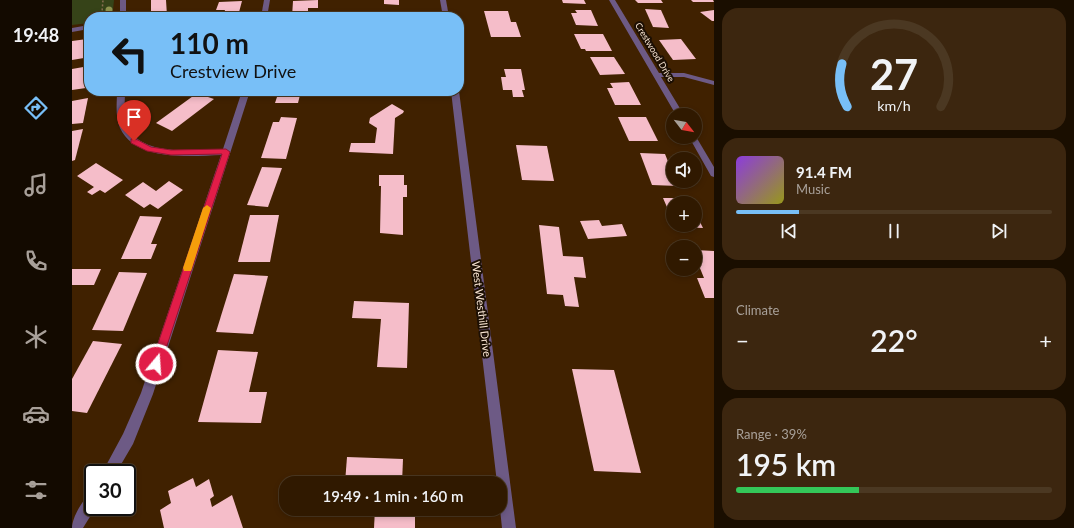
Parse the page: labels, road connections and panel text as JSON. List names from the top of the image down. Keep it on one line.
{"streets":{"street":["Crestwood Drive","West Westhill Drive"]},"north":"bottom right","page":{"tabs":"19:48","turn":["110 m","Crestview Drive"],"map_buttons":["+","−"],"song":["91.4 FM","Music"],"tile":["Climate",["Range · 39%","195 km"]],"heat":["−","22°","+"],"limit":"30","trip":"19:49 · 1 min · 160 m","gauge":["27","km/h"]}}
